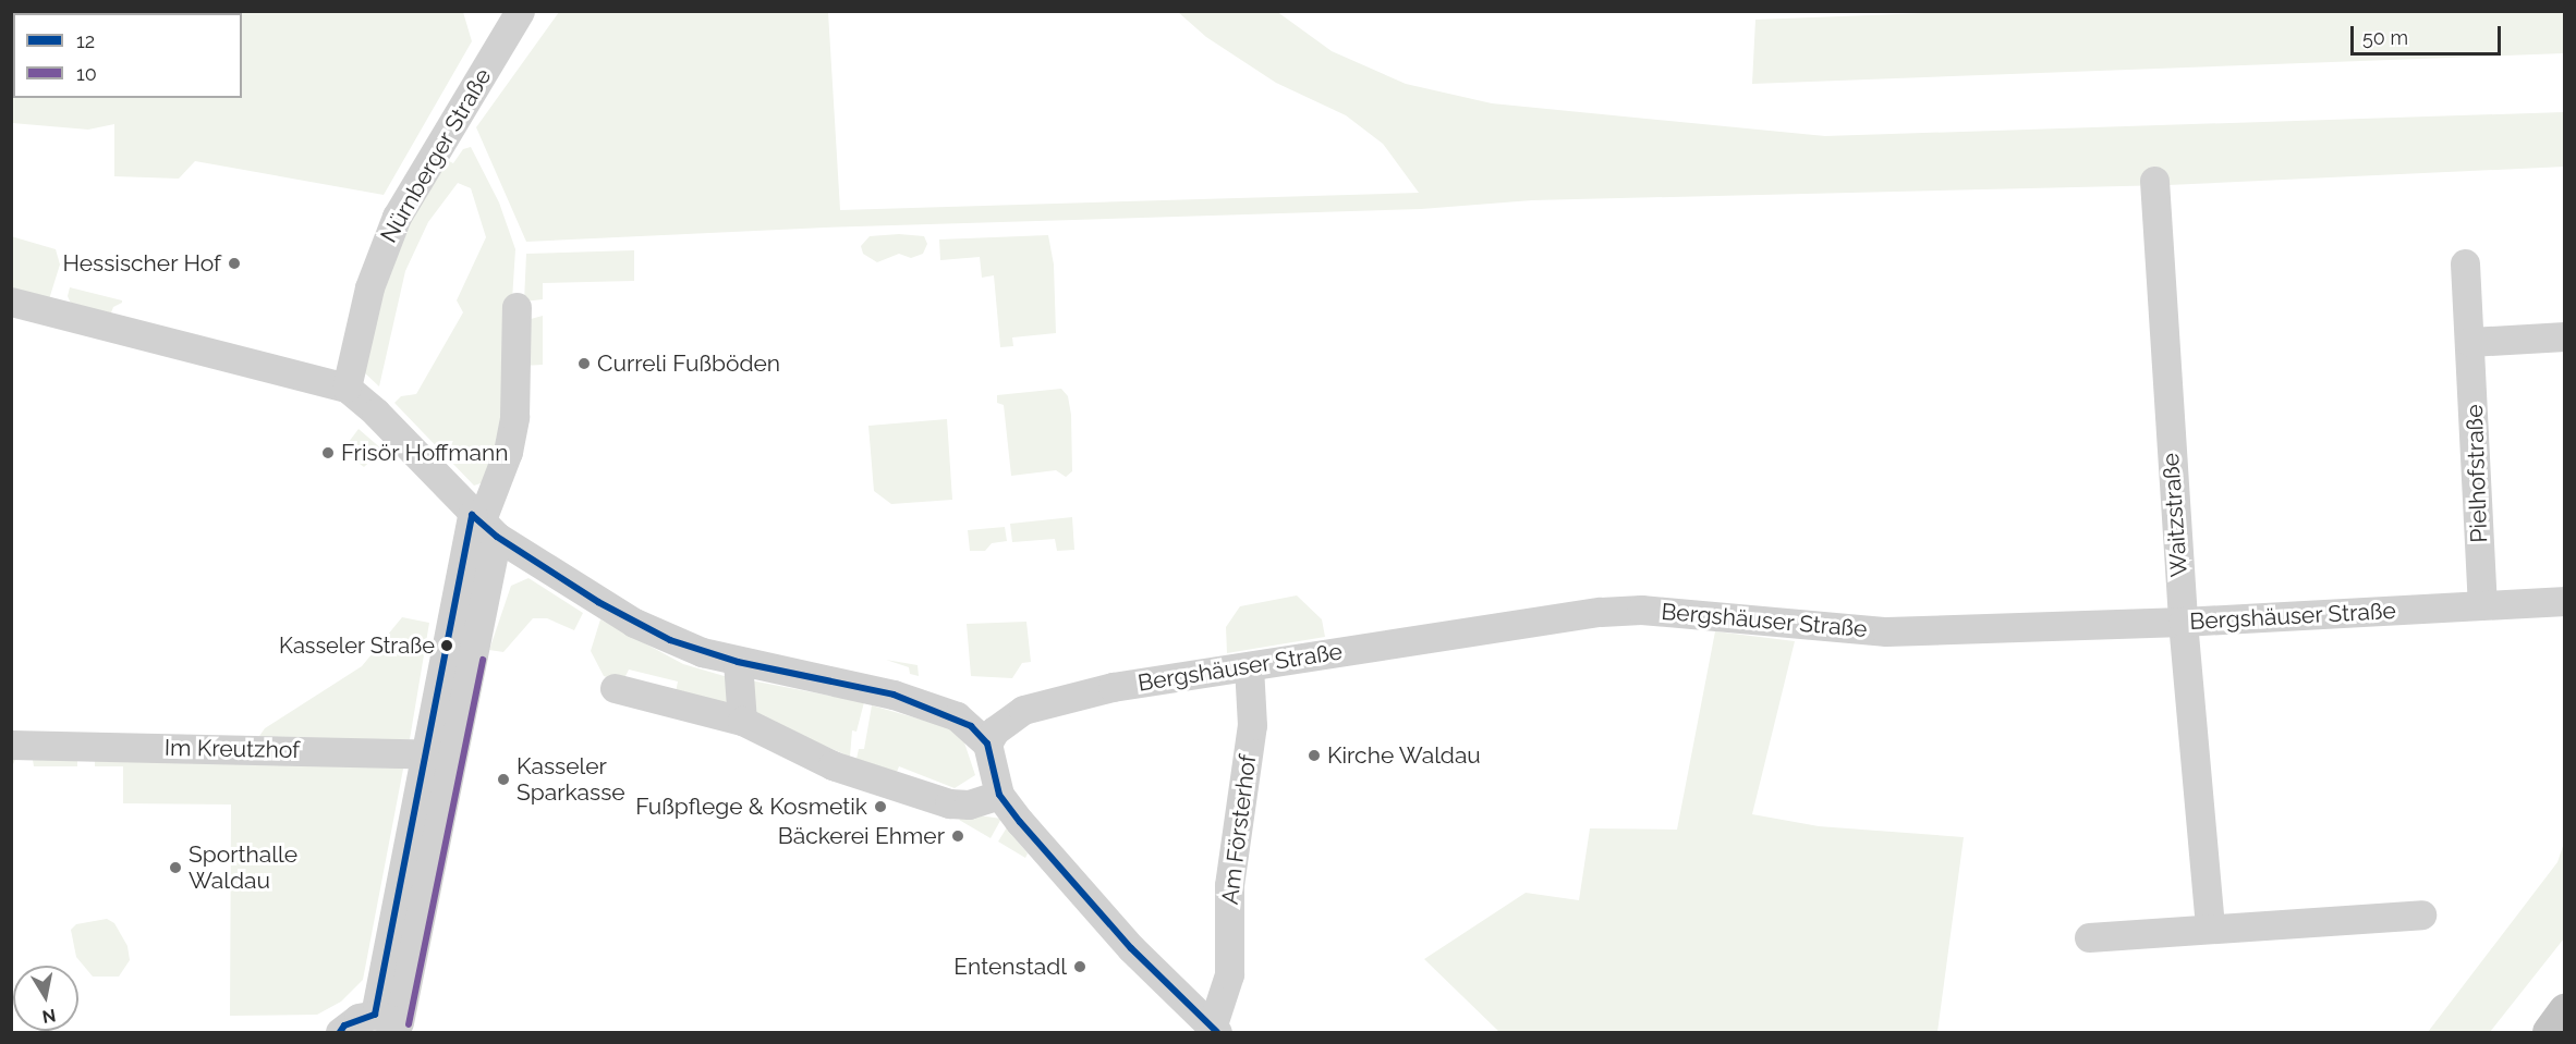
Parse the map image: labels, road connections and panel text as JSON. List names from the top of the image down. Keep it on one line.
{"streets":{"street":["Nürnberger Straße","Pielhofstraße","Waitzstraße","Bergshäuser Straße","Im Kreutzhof","Am Försterhof"]},"crossings":[["Pielhofstraße","Bergshäuser Straße"],["Waitzstraße","Bergshäuser Straße"],["Bergshäuser Straße","Am Försterhof"]],"places":["Hessischer Hof","Curreli Fußböden","Frisör Hoffmann","Kasseler Straße","Kirche Waldau","Kasseler Sparkasse","Fußpflege & Kosmetik","Bäckerei Ehmer","Sporthalle Waldau","Entenstadl"],"lines":["transit line 12","transit line 10"],"legend":["12","10"],"scale_bar":"50 m","north":"bottom"}
